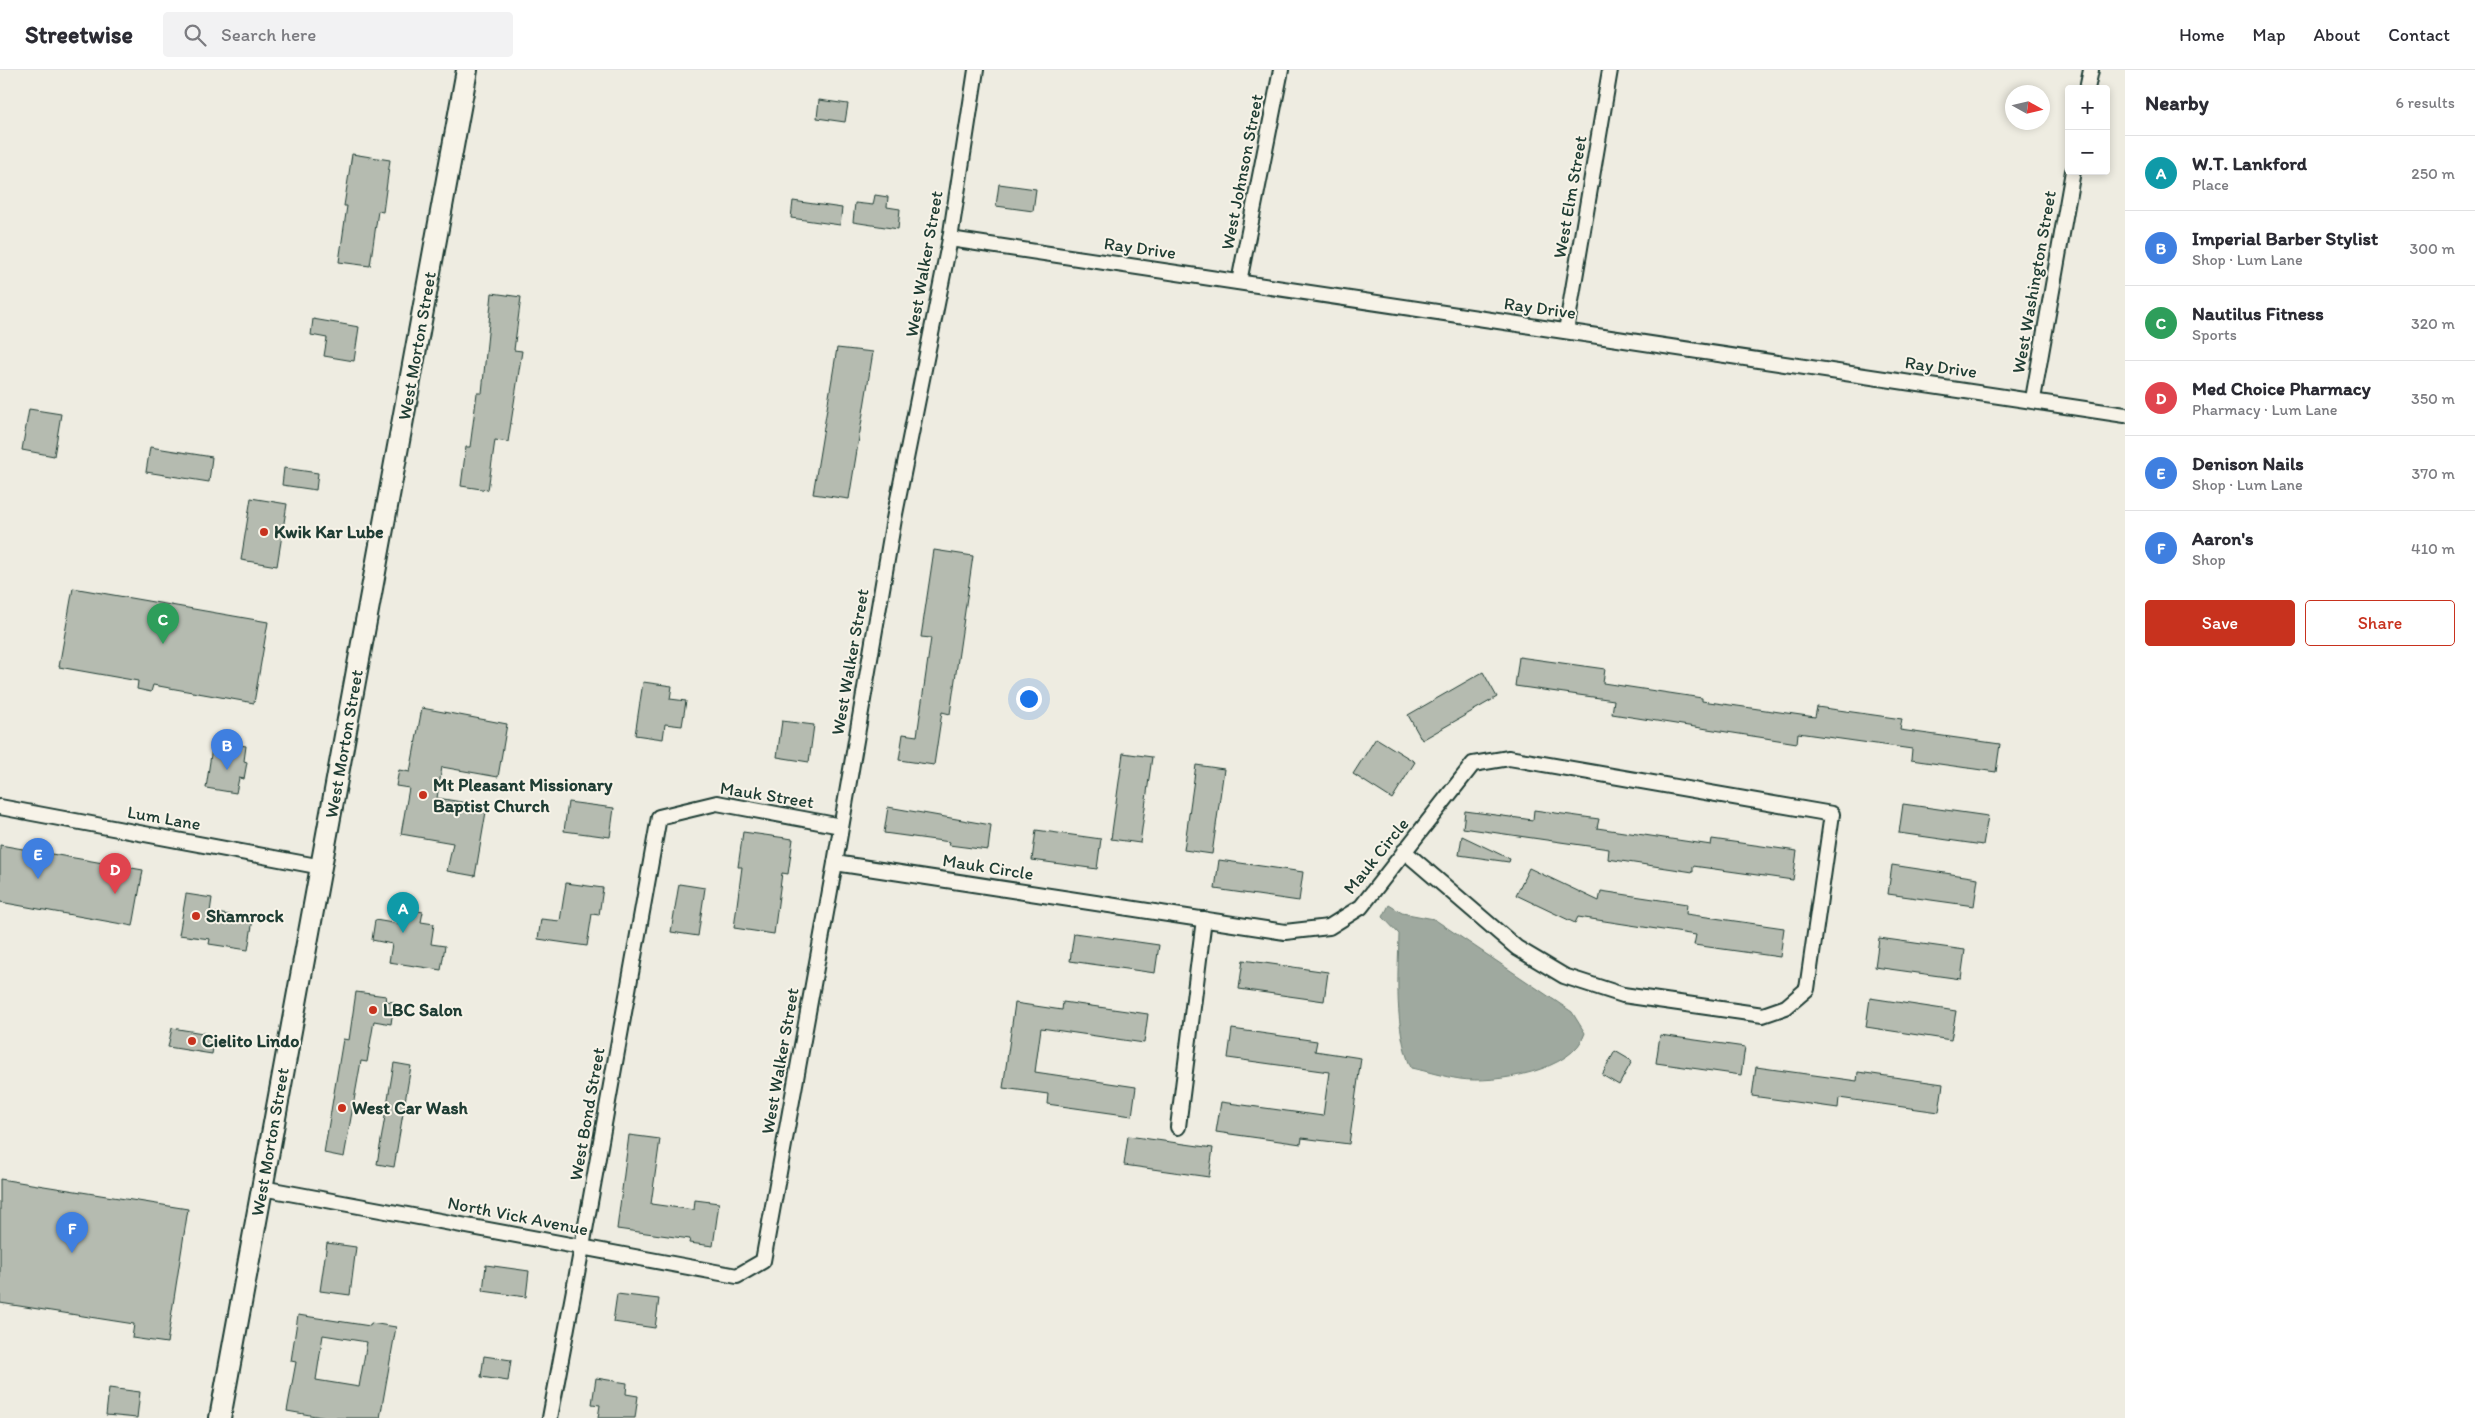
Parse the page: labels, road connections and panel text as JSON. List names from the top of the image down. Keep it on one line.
{"streets":{"main road":["West Morton Street"],"street":["West Johnson Street","West Elm Street","Ray Drive","West Walker Street","West Washington Street","Mauk Street","Lum Lane","Mauk Circle","West Bond Street","North Vick Avenue"]},"crossings":[["West Johnson Street","Ray Drive"],["West Elm Street","Ray Drive"],["Ray Drive","West Walker Street"],["Ray Drive","West Washington Street"],["West Walker Street","Mauk Street"],["West Walker Street","Mauk Circle"],["West Walker Street","North Vick Avenue"],["West Morton Street","Lum Lane"],["West Morton Street","North Vick Avenue"],["Mauk Street","West Bond Street"],["West Bond Street","North Vick Avenue"]],"places":["Kwik Kar Lube","Mt Pleasant Missionary Baptist Church","Shamrock","LBC Salon","Cielito Lindo","West Car Wash"],"north":"right","page":{"header":"Streetwise","search":"Search here","nav":["Home","Map","About","Contact"],"heading":["Nearby","6 results"],"map_buttons":["+","−"],"list":[{"mark":"A","name":"W.T. Lankford","note":"Place","value":"250 m"},{"mark":"B","name":"Imperial Barber Stylist","note":"Shop · Lum Lane","value":"300 m"},{"mark":"C","name":"Nautilus Fitness","note":"Sports","value":"320 m"},{"mark":"D","name":"Med Choice Pharmacy","note":"Pharmacy · Lum Lane","value":"350 m"},{"mark":"E","name":"Denison Nails","note":"Shop · Lum Lane","value":"370 m"},{"mark":"F","name":"Aaron's","note":"Shop","value":"410 m"}],"buttons":["Save","Share"],"pins":["C","B","E","D","A","F"]}}
